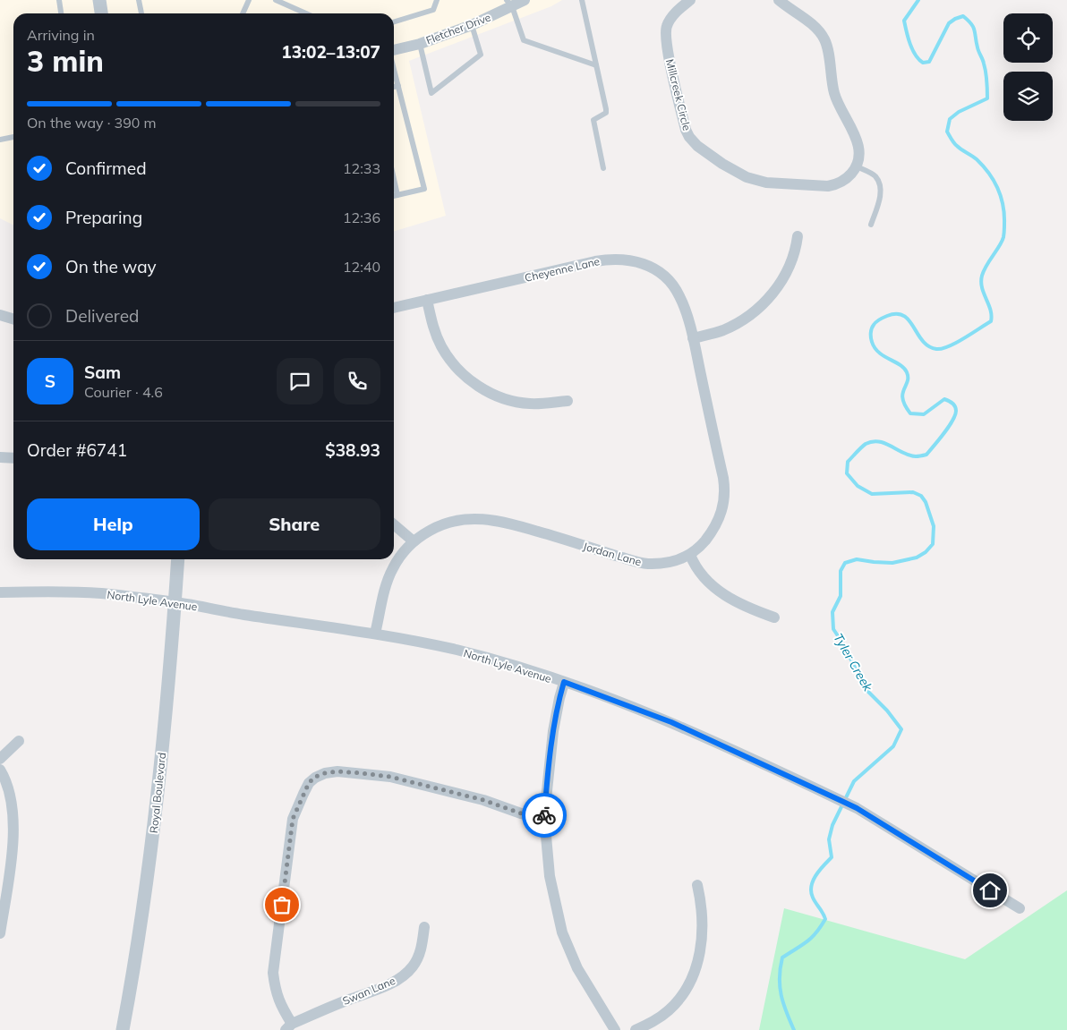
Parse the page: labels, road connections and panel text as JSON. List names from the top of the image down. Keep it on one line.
{"streets":{"street":["Fletcher Drive","Millcreek Circle","Cheyenne Lane","Jordan Lane","North Lyle Avenue","Royal Boulevard","Swan Lane"]},"crossings":[["Cheyenne Lane","Jordan Lane"],["Jordan Lane","North Lyle Avenue"],["North Lyle Avenue","Royal Boulevard"]],"water":["Tyler Creek"],"page":{"heading":["3 min","Arriving in","13:02–13:07"],"panel":["Sam","Courier · 4.6","Order #6741","$38.93"],"bar":"On the way · 390 m","list":[["Confirmed","12:33"],["Preparing","12:36"],["On the way","12:40"],"Delivered"],"round":"S","buttons":["Help","Share"]}}
